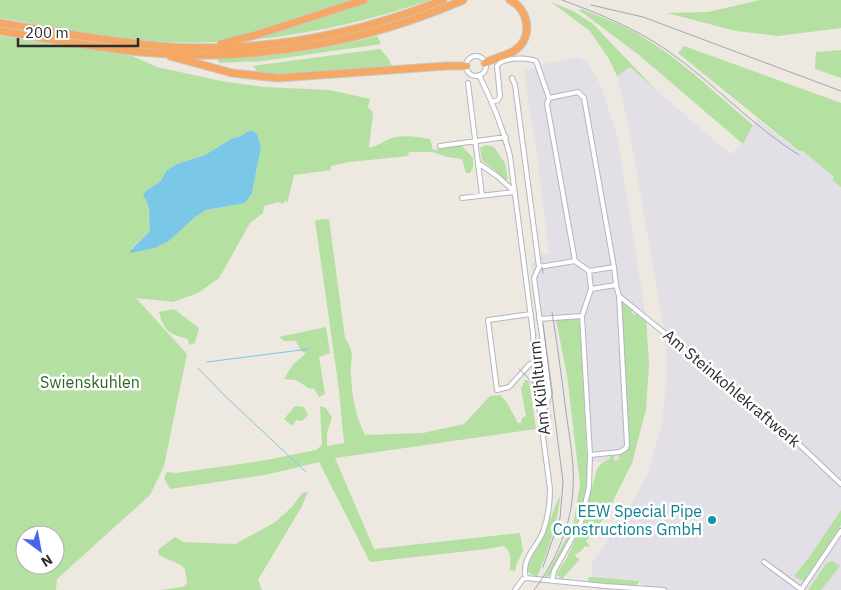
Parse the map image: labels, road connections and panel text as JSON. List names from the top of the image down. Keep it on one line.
{"streets":{"street":["Am Kühlturm","Am Steinkohlekraftwerk"]},"parks":["Swienskuhlen"],"places":["EEW Special Pipe Constructions GmbH"],"scale_bar":"200 m","north":"bottom right"}
